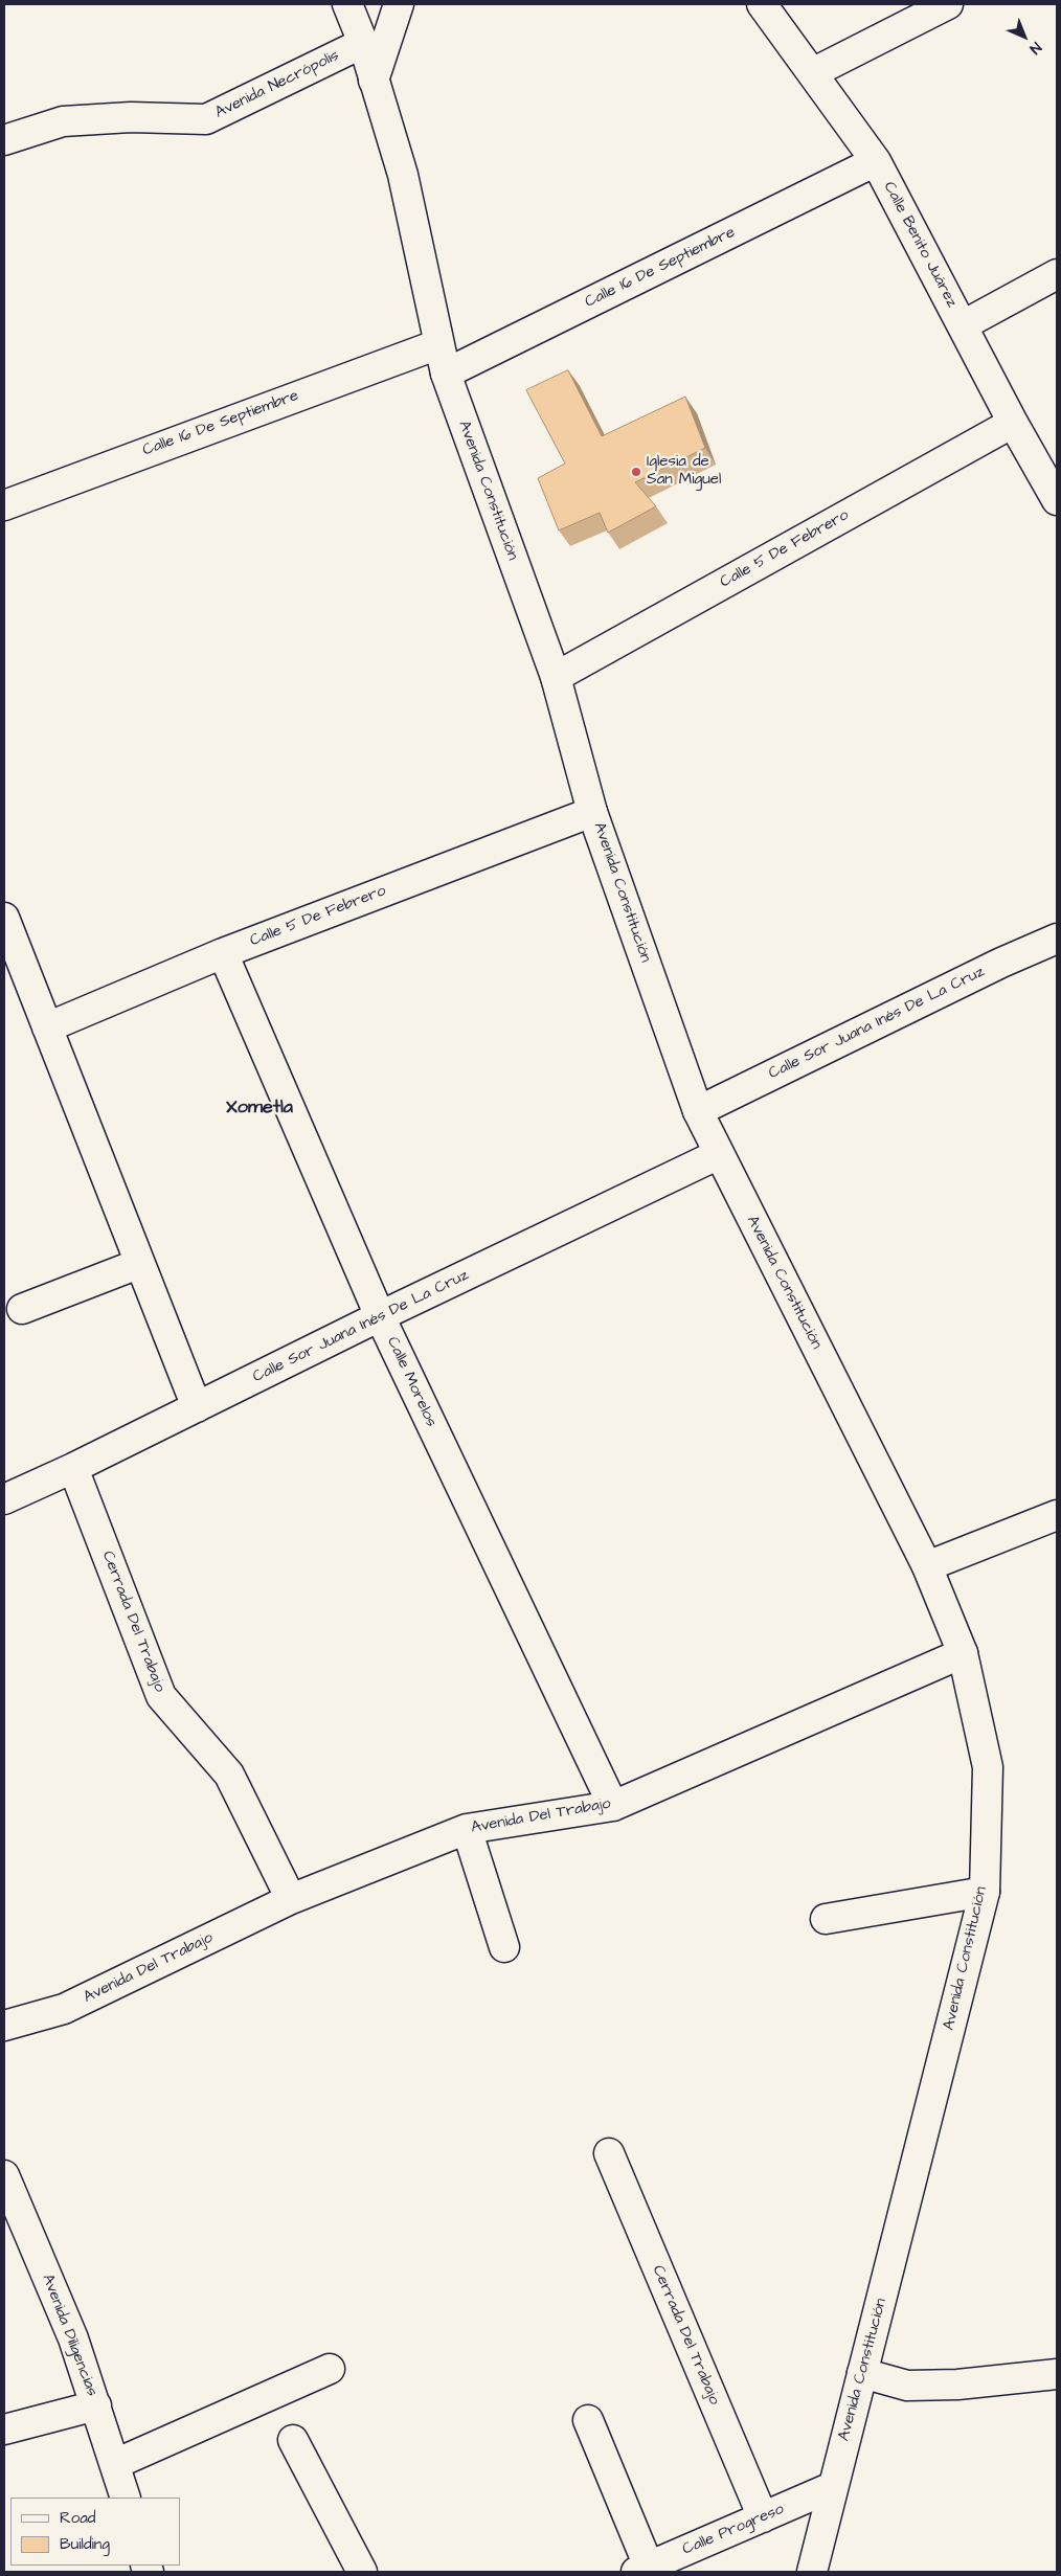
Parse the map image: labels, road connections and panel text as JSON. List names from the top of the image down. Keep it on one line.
{"streets":{"street":["Avenida Necrópolis","Calle Benito Juárez","Calle 16 De Septiembre","Avenida Constitución","Calle 5 De Febrero","Calle Sor Juana Inés De La Cruz","Calle Morelos","Cerrada Del Trabajo","Avenida Del Trabajo","Avenida Diligencias","Calle Progreso"]},"crossings":[["Avenida Necrópolis","Avenida Constitución"],["Calle Benito Juárez","Calle 16 De Septiembre"],["Calle Benito Juárez","Calle 5 De Febrero"],["Calle 16 De Septiembre","Avenida Constitución"],["Avenida Constitución","Calle 5 De Febrero"],["Avenida Constitución","Calle Sor Juana Inés De La Cruz"],["Avenida Constitución","Avenida Del Trabajo"],["Avenida Constitución","Calle Progreso"],["Calle 5 De Febrero","Calle Morelos"],["Calle Sor Juana Inés De La Cruz","Calle Morelos"],["Calle Sor Juana Inés De La Cruz","Cerrada Del Trabajo"],["Calle Morelos","Avenida Del Trabajo"],["Cerrada Del Trabajo","Avenida Del Trabajo"],["Cerrada Del Trabajo","Calle Progreso"]],"districts":["Xometla"],"places":["Iglesia de San Miguel"],"legend":["Road","Building"],"north":"bottom right"}
